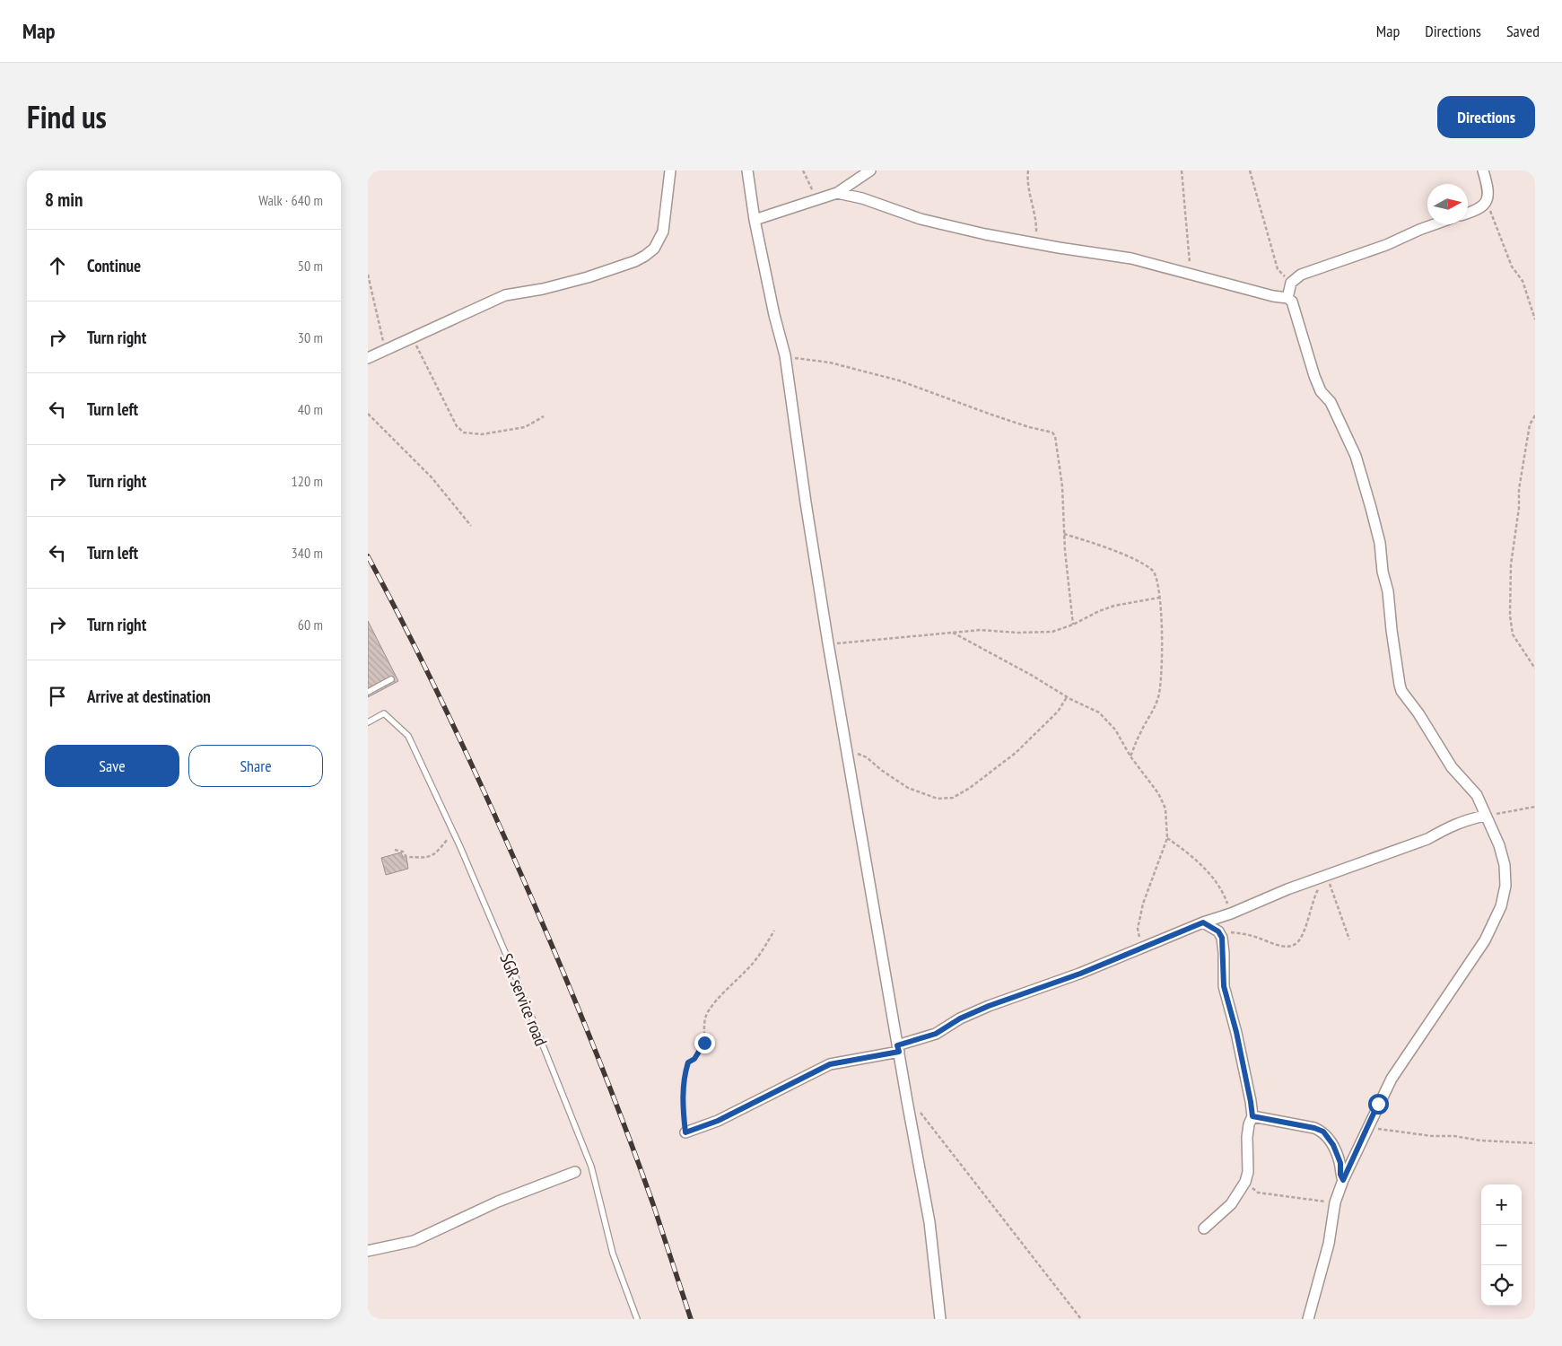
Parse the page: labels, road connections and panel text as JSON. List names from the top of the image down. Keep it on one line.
{"streets":{"lane":["SGR service road"]},"north":"right","page":{"header":"Map","nav":["Map","Directions","Saved"],"title":"Find us","buttons":["Directions",["Save","Share"]],"heading":["8 min","Walk · 640 m"],"list":[["Continue","50 m"],["Turn right","30 m"],["Turn left","40 m"],["Turn right","120 m"],["Turn left","340 m"],["Turn right","60 m"],"Arrive at destination"],"map_buttons":["+","−"]}}
